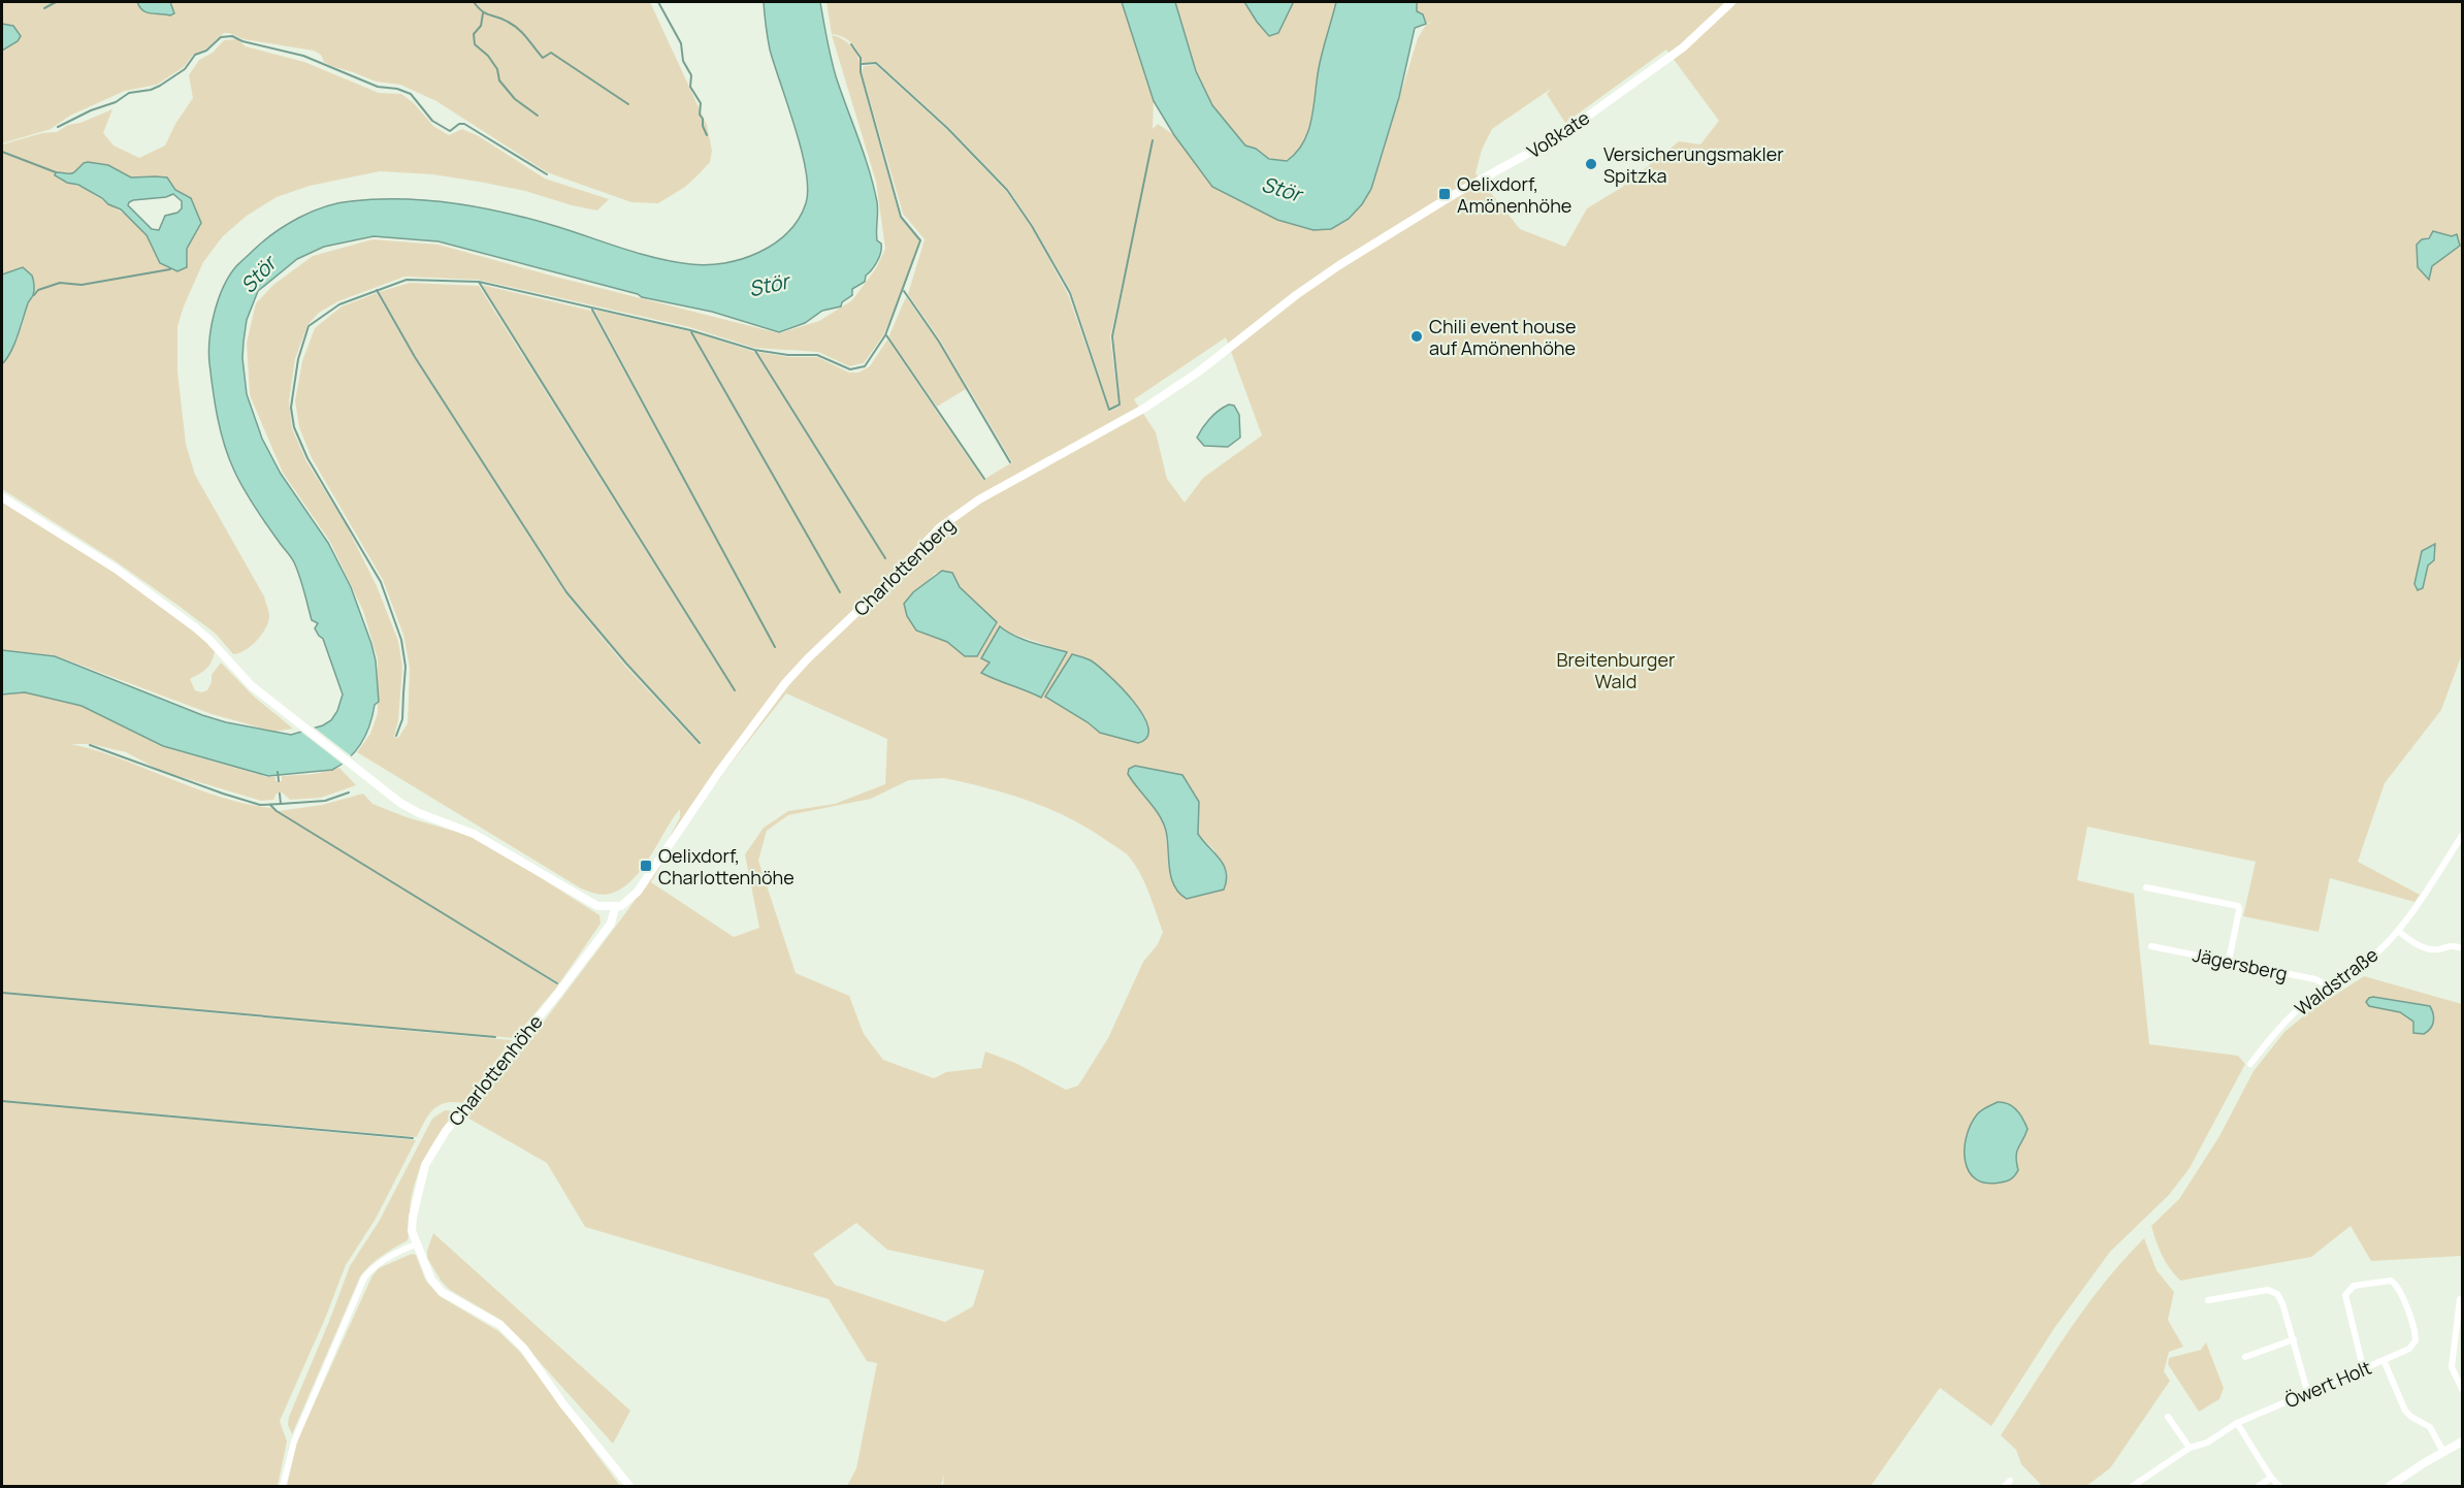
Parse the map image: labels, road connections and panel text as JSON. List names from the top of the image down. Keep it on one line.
{"streets":{"main road":["Voßkate","Charlottenberg","Charlottenhöhe"],"street":["Jägersberg","Waldstraße","Öwert Holt"]},"crossings":[["Voßkate","Charlottenberg"],["Charlottenberg","Charlottenhöhe"],["Jägersberg","Waldstraße"]],"water":["Stör"],"parks":["Breitenburger Wald"],"places":{"other":["Versicherungsmakler Spitzka","Chili event house auf Amönenhöhe"],"transit":["Oelixdorf, Amönenhöhe","Oelixdorf, Charlottenhöhe"]}}
